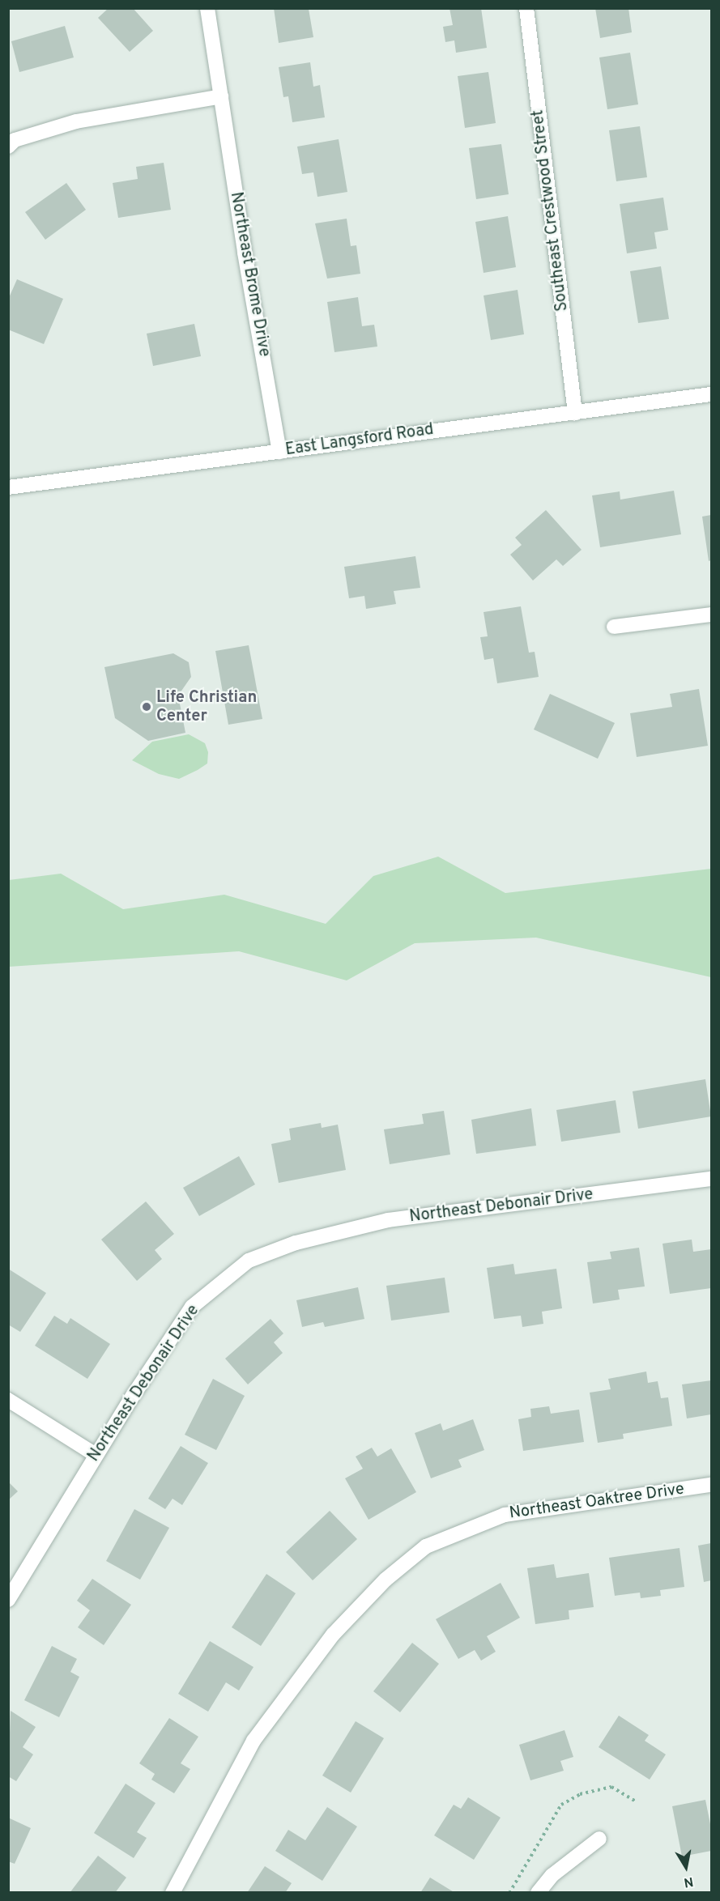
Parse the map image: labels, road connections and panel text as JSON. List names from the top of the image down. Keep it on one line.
{"streets":{"street":["Southeast Crestwood Street","Northeast Brome Drive","East Langsford Road","Northeast Debonair Drive","Northeast Oaktree Drive"]},"crossings":[["Southeast Crestwood Street","East Langsford Road"],["Northeast Brome Drive","East Langsford Road"]],"places":["Life Christian Center"],"north":"bottom"}
